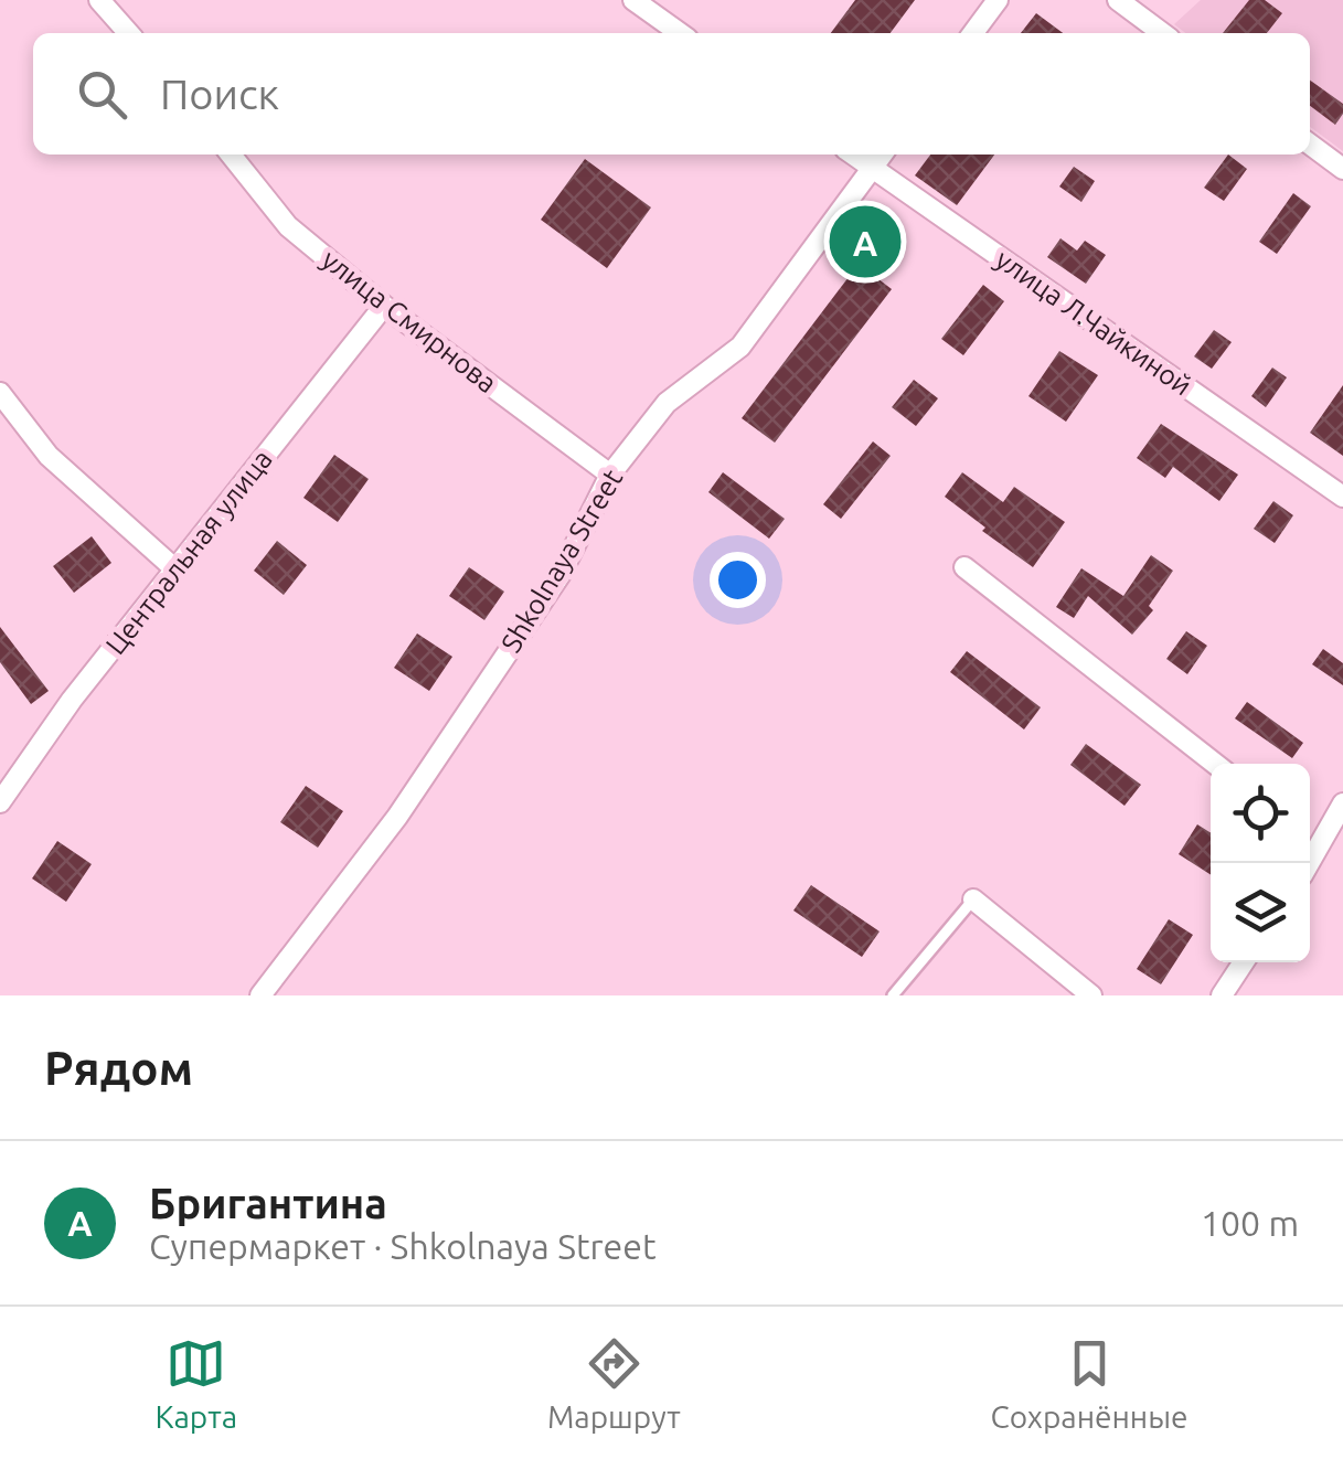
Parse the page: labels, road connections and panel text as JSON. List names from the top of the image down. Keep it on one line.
{"streets":{"street":["улица Смирнова","улица Л.Чайкиной","Центральная улица","Shkolnaya Street"]},"crossings":[["улица Смирнова","Центральная улица"],["улица Смирнова","Shkolnaya Street"],["улица Л.Чайкиной","Shkolnaya Street"]],"page":{"search":"Поиск","pins":"A","heading":"Рядом","list":[{"mark":"A","name":"Бригантина","note":"Супермаркет · Shkolnaya Street","value":"100 m"}],"nav":["Карта","Маршрут","Сохранённые"]}}
